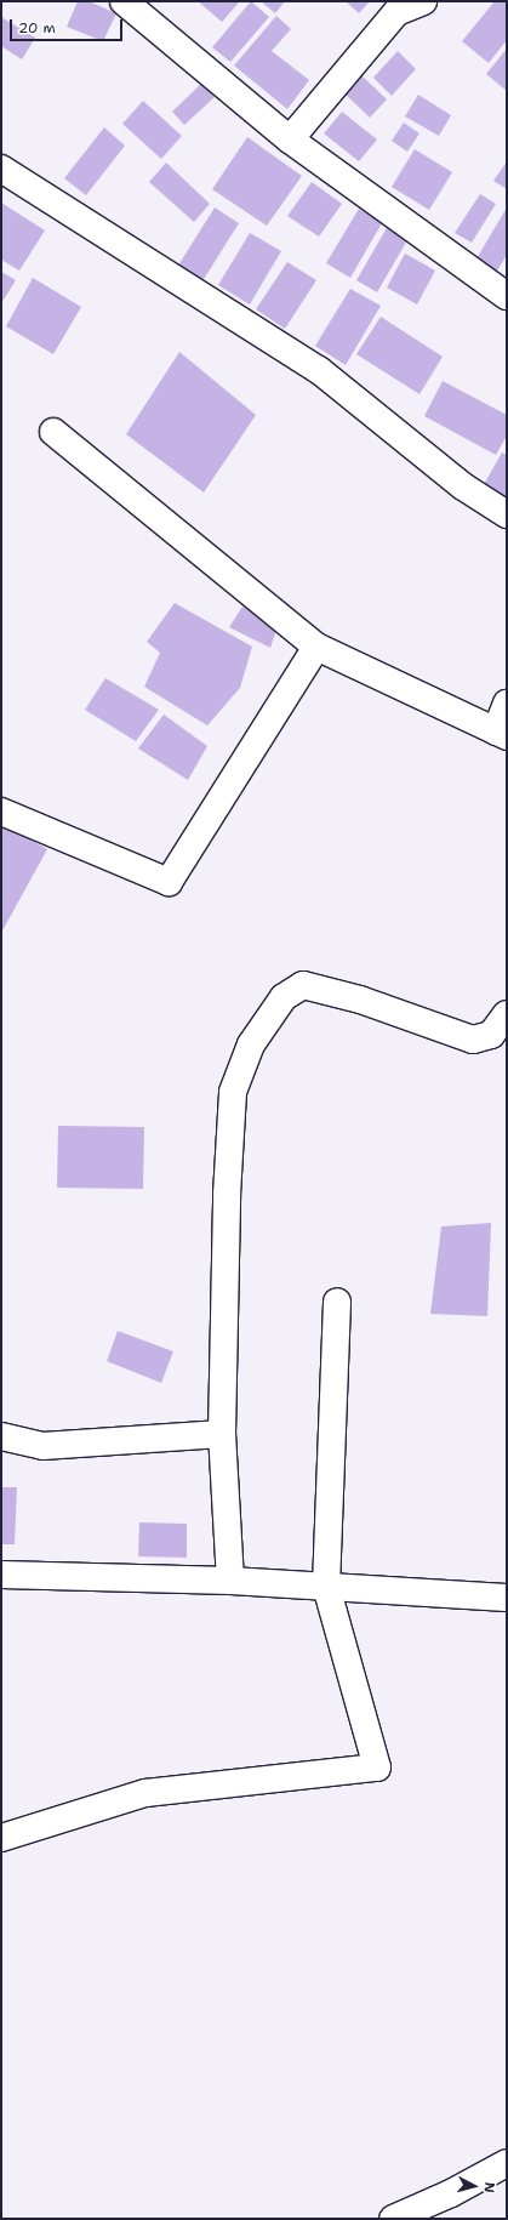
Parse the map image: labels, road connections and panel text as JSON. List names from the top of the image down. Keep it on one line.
{"scale_bar":"20 m","north":"right"}
